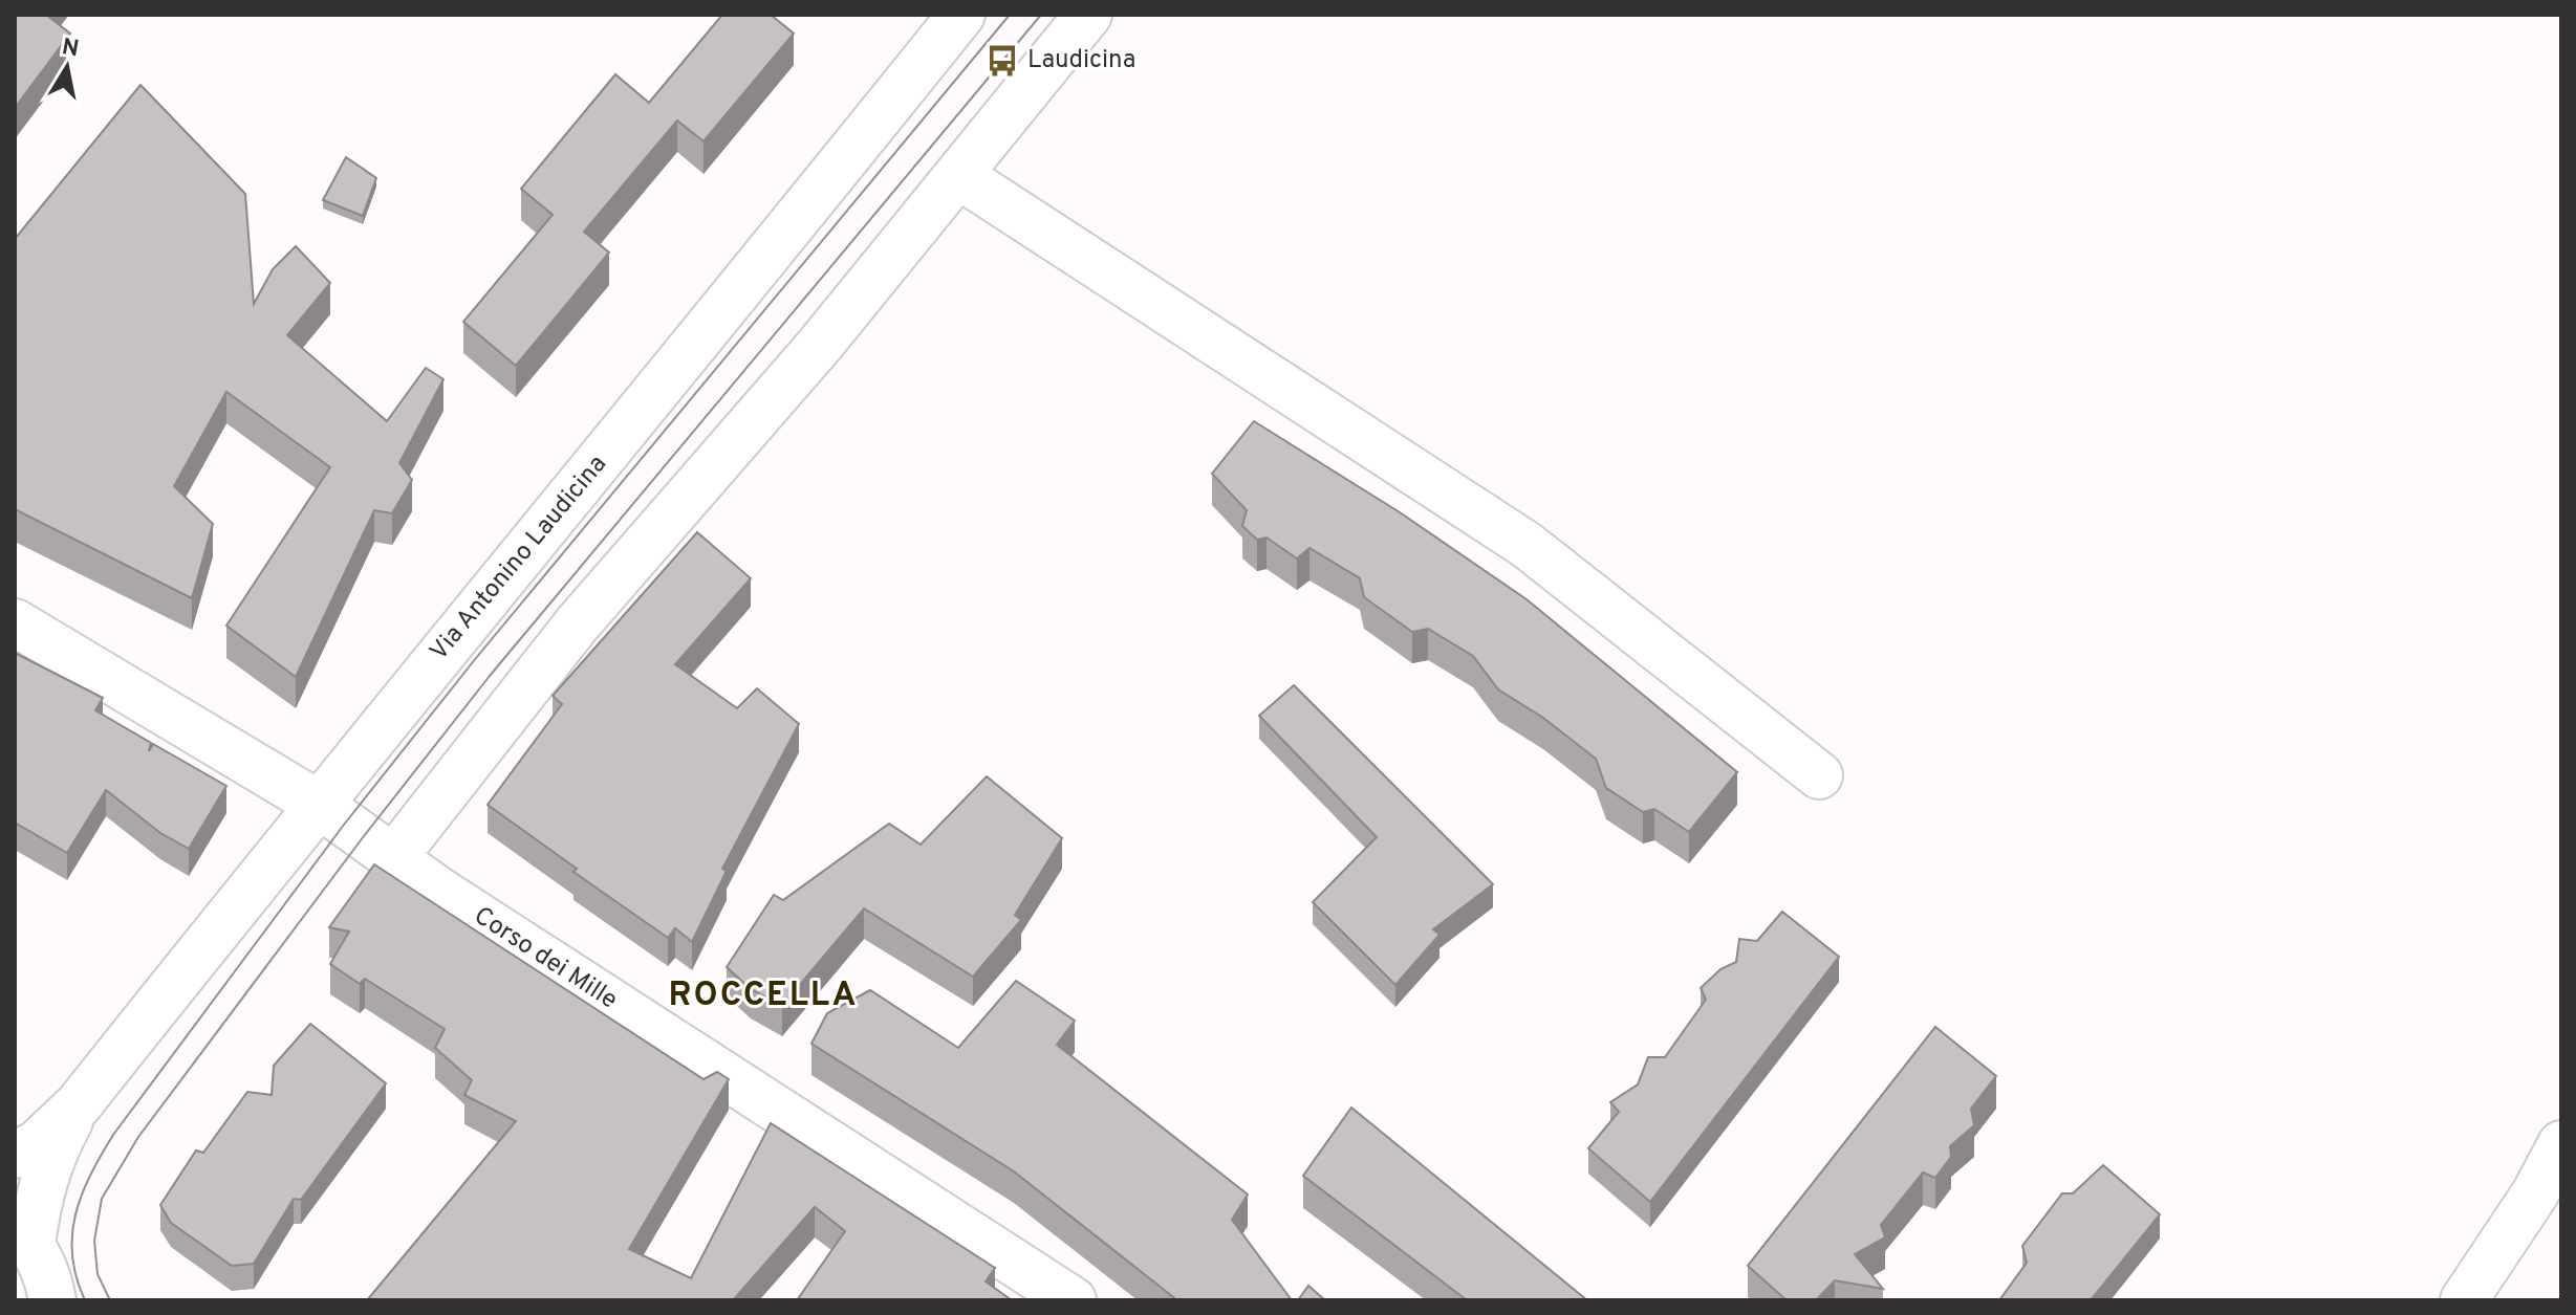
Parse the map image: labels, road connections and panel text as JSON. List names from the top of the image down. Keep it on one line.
{"streets":{"street":["Via Antonino Laudicina","Corso dei Mille"]},"crossings":[["Via Antonino Laudicina","Corso dei Mille"]],"districts":["ROCCELLA"],"places":{"bus stop":["Laudicina"]},"north":"top"}
